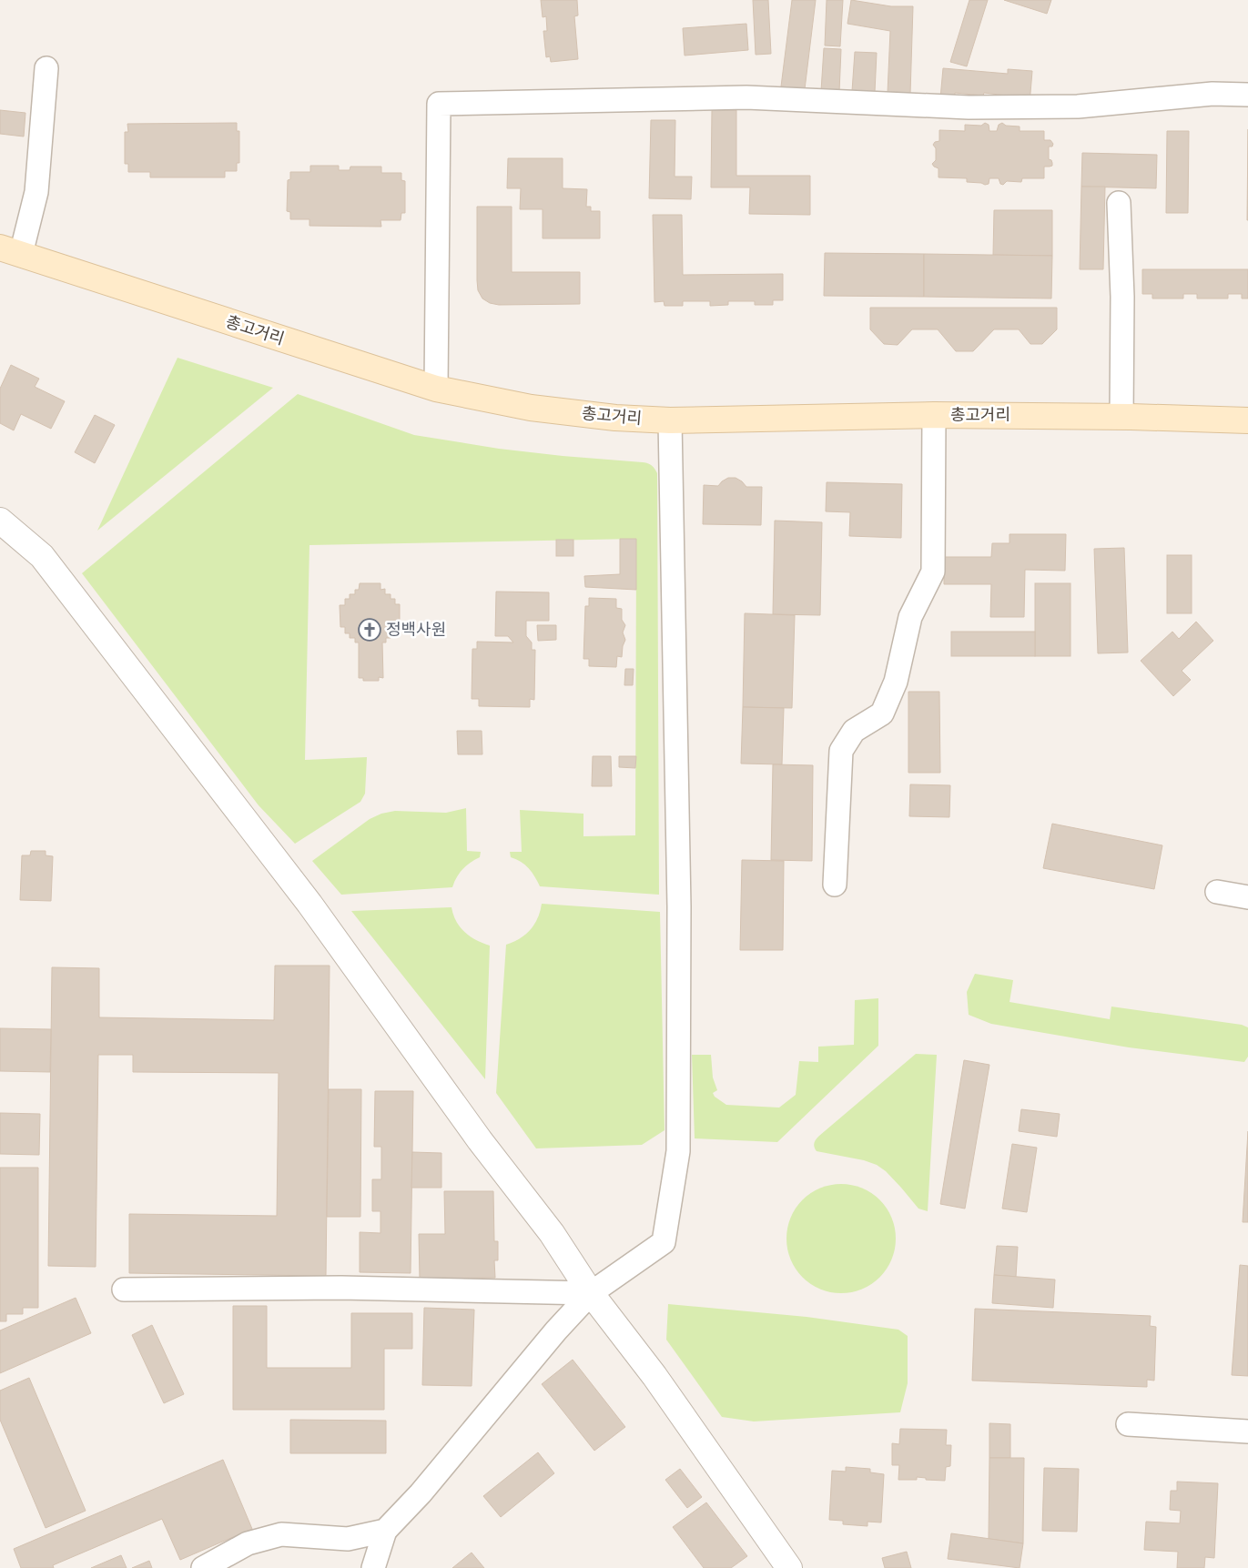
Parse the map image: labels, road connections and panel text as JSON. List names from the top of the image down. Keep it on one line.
{"streets":{"main road":["총고거리"]},"places":{"church":["정백사원"]}}
